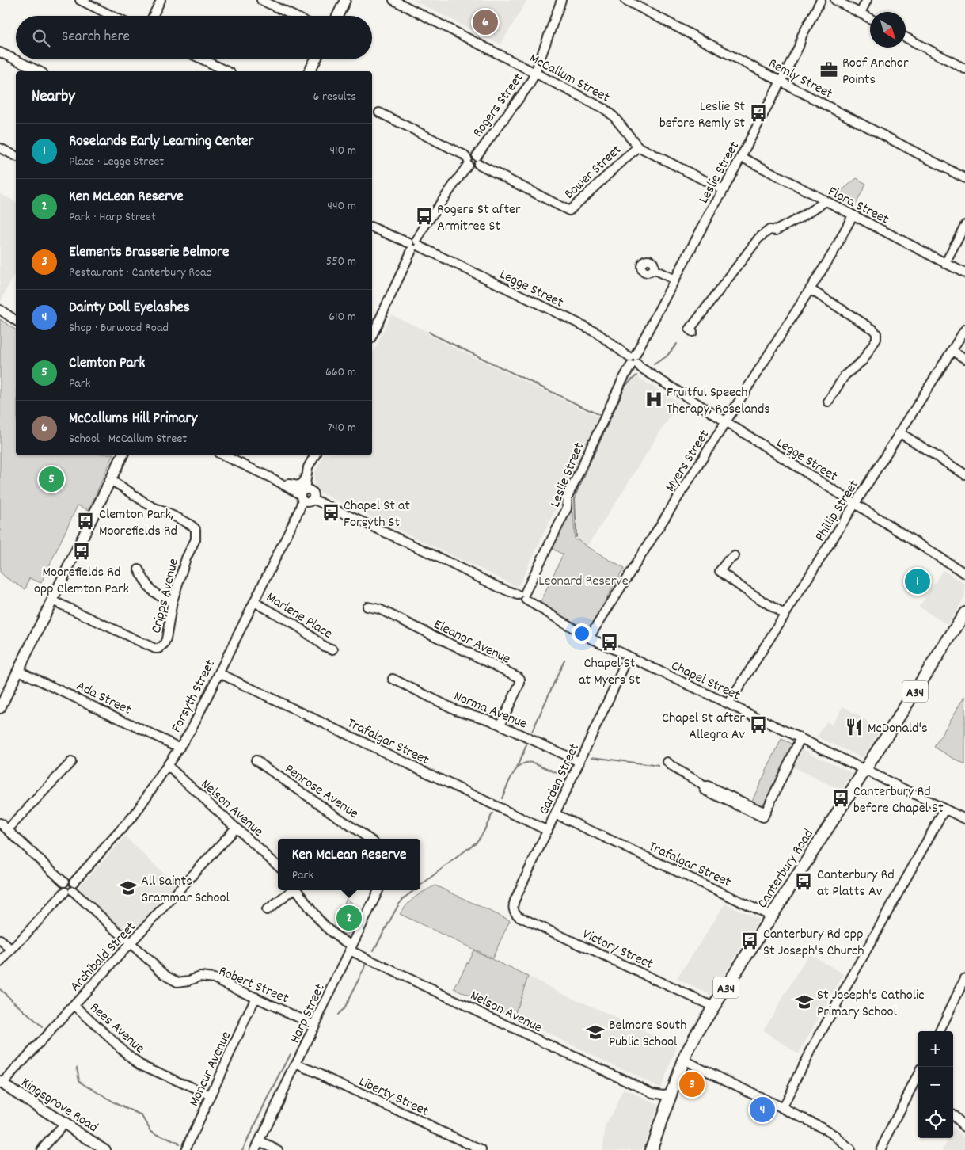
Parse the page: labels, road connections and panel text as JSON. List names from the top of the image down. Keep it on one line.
{"streets":{"highway":["A34","Canterbury Road"],"main road":["Kingsgrove Road"],"street":["McCallum Street","Remly Street","Rogers Street","Bower Street","Leslie Street","Flora Street","Legge Street","Myers Street","Phillip Street","Cripps Avenue","Marlene Place","Eleanor Avenue","Chapel Street","Forsyth Street","Ada Street","Norma Avenue","Trafalgar Street","Garden Street","Penrose Avenue","Nelson Avenue","Victory Street","Archibald Street","Robert Street","Harp Street","Rees Avenue","Moncur Avenue","Liberty Street"]},"crossings":[["McCallum Street","Rogers Street"],["McCallum Street","Bower Street"],["McCallum Street","Leslie Street"],["Remly Street","Leslie Street"],["Rogers Street","Bower Street"],["Leslie Street","Flora Street"],["Leslie Street","Legge Street"],["Leslie Street","Chapel Street"],["Flora Street","Myers Street"],["Legge Street","Myers Street"],["Legge Street","Phillip Street"],["Myers Street","Chapel Street"],["Phillip Street","Chapel Street"],["Marlene Place","Forsyth Street"],["Eleanor Avenue","Norma Avenue"],["Chapel Street","Forsyth Street"],["Chapel Street","Garden Street"],["Chapel Street","Canterbury Road"],["Forsyth Street","Ada Street"],["Forsyth Street","Trafalgar Street"],["Forsyth Street","Nelson Avenue"],["Forsyth Street","Robert Street"],["Norma Avenue","Garden Street"],["Trafalgar Street","Garden Street"],["Trafalgar Street","Canterbury Road"],["Garden Street","Victory Street"],["Nelson Avenue","Canterbury Road"],["Nelson Avenue","Archibald Street"],["Nelson Avenue","Harp Street"],["Canterbury Road","Victory Street"],["Archibald Street","Robert Street"],["Archibald Street","Rees Avenue"],["Archibald Street","Kingsgrove Road"],["Robert Street","Harp Street"],["Robert Street","Moncur Avenue"],["Harp Street","Liberty Street"],["Rees Avenue","Moncur Avenue"]],"parks":["Leonard Reserve"],"places":{"office":["Roof Anchor Points"],"bus stop":["Leslie St before Remly St","Rogers St after Armitree St","Chapel St at Forsyth St","Clemton Park, Moorefields Rd","Moorefields Rd opp Clemton Park","Chapel St at Myers St","Chapel St after Allegra Av","Canterbury Rd before Chapel St","Canterbury Rd at Platts Av","Canterbury Rd opp St Joseph's Church"],"hospital":["Fruitful Speech Therapy, Roselands"],"restaurant":["McDonald's"],"school or university":["All Saints Grammar School","St Joseph's Catholic Primary School","Belmore South Public School"]},"north":"bottom right","page":{"pins":["6","5","1","2","3","4"],"search":"Search here","heading":["Nearby","6 results"],"list":[{"mark":"1","name":"Roselands Early Learning Center","note":"Place · Legge Street","value":"410 m"},{"mark":"2","name":"Ken McLean Reserve","note":"Park · Harp Street","value":"440 m"},{"mark":"3","name":"Elements Brasserie Belmore","note":"Restaurant · Canterbury Road","value":"550 m"},{"mark":"4","name":"Dainty Doll Eyelashes","note":"Shop · Burwood Road","value":"610 m"},{"mark":"5","name":"Clemton Park","note":"Park","value":"660 m"},{"mark":"6","name":"McCallums Hill Primary","note":"School · McCallum Street","value":"740 m"}],"popup":["Ken McLean Reserve","Park"],"map_buttons":["+","−"]}}
